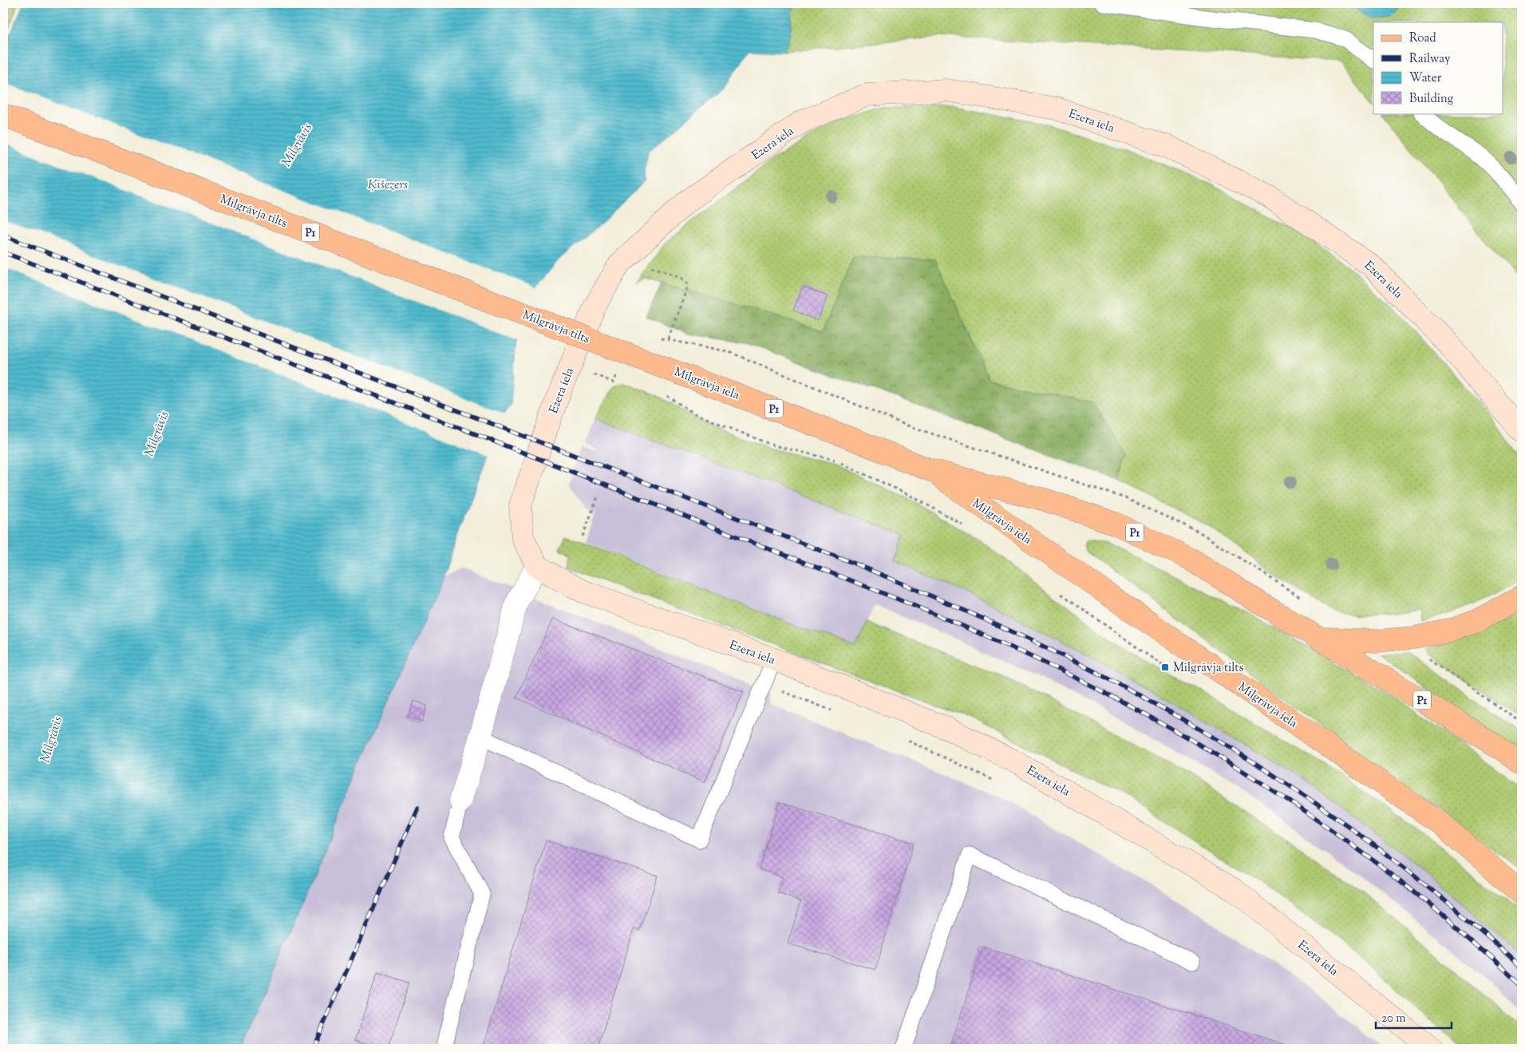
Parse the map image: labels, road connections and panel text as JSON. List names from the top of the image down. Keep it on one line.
{"streets":{"main road":["Mīlgrāvja tilts","P1","Mīlgrāvja iela"],"street":["Ezera iela"]},"crossings":[["Mīlgrāvja tilts","Mīlgrāvja iela"]],"water":["Mīlgrāvis","Ķīšezers"],"places":{"transit":["Mīlgrāvja tilts"]},"legend":["Road","Railway","Water","Building"],"scale_bar":"20 m"}
